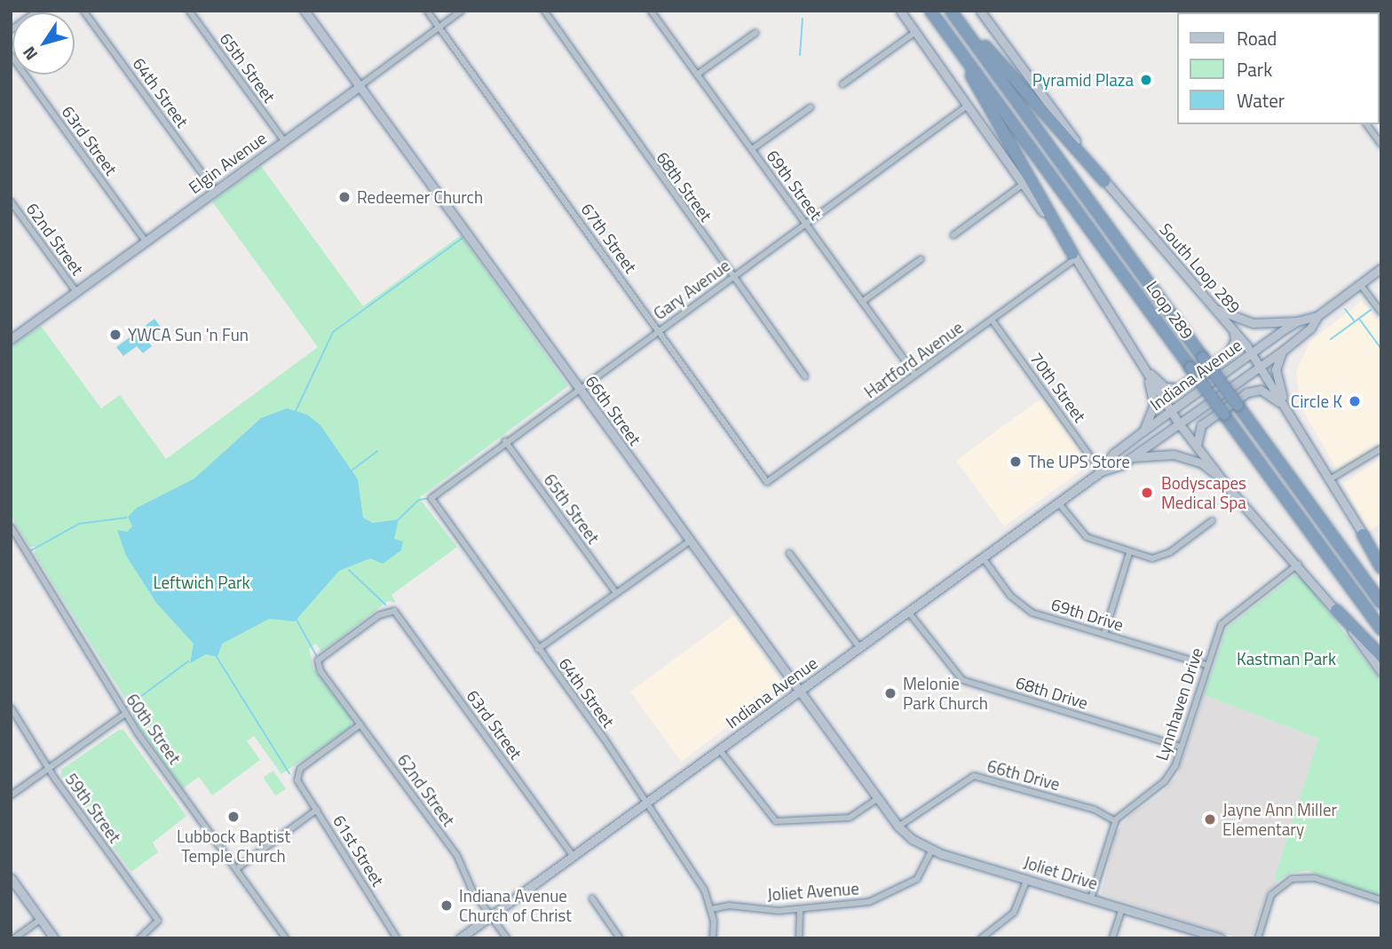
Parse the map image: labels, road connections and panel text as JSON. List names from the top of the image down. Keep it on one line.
{"streets":{"highway":["Loop 289"],"main road":["Elgin Avenue","South Loop 289","Indiana Avenue","66th Street","Joliet Drive"],"street":["65th Street","64th Street","63rd Street","69th Street","68th Street","67th Street","62nd Street","Gary Avenue","Hartford Avenue","70th Street","69th Drive","68th Drive","Lynnhaven Drive","60th Street","66th Drive","59th Street","61st Street","Joliet Avenue"]},"crossings":[["65th Street","Elgin Avenue"],["65th Street","Gary Avenue"],["64th Street","Elgin Avenue"],["64th Street","Gary Avenue"],["64th Street","Indiana Avenue"],["64th Street","Joliet Avenue"],["63rd Street","Elgin Avenue"],["63rd Street","62nd Street"],["63rd Street","Indiana Avenue"],["Elgin Avenue","67th Street"],["Elgin Avenue","62nd Street"],["Elgin Avenue","66th Street"],["69th Street","Gary Avenue"],["69th Street","Hartford Avenue"],["68th Street","Gary Avenue"],["67th Street","Gary Avenue"],["67th Street","Hartford Avenue"],["62nd Street","Indiana Avenue"],["62nd Street","61st Street"],["South Loop 289","Indiana Avenue"],["Gary Avenue","66th Street"],["Hartford Avenue","70th Street"],["Indiana Avenue","70th Street"],["Indiana Avenue","66th Street"],["Indiana Avenue","69th Drive"],["Indiana Avenue","68th Drive"],["66th Street","66th Drive"],["66th Street","Joliet Drive"],["69th Drive","Lynnhaven Drive"],["68th Drive","Lynnhaven Drive"],["Lynnhaven Drive","66th Drive"],["66th Drive","Joliet Drive"],["Joliet Drive","Joliet Avenue"]],"parks":["Leftwich Park","Kastman Park"],"places":["Pyramid Plaza","Redeemer Church","YWCA Sun 'n Fun","Circle K","The UPS Store","Bodyscapes Medical Spa","Melonie Park Church","Lubbock Baptist Temple Church","Jayne Ann Miller Elementary","Indiana Avenue Church of Christ"],"legend":["Road","Park","Water"],"north":"bottom left"}
